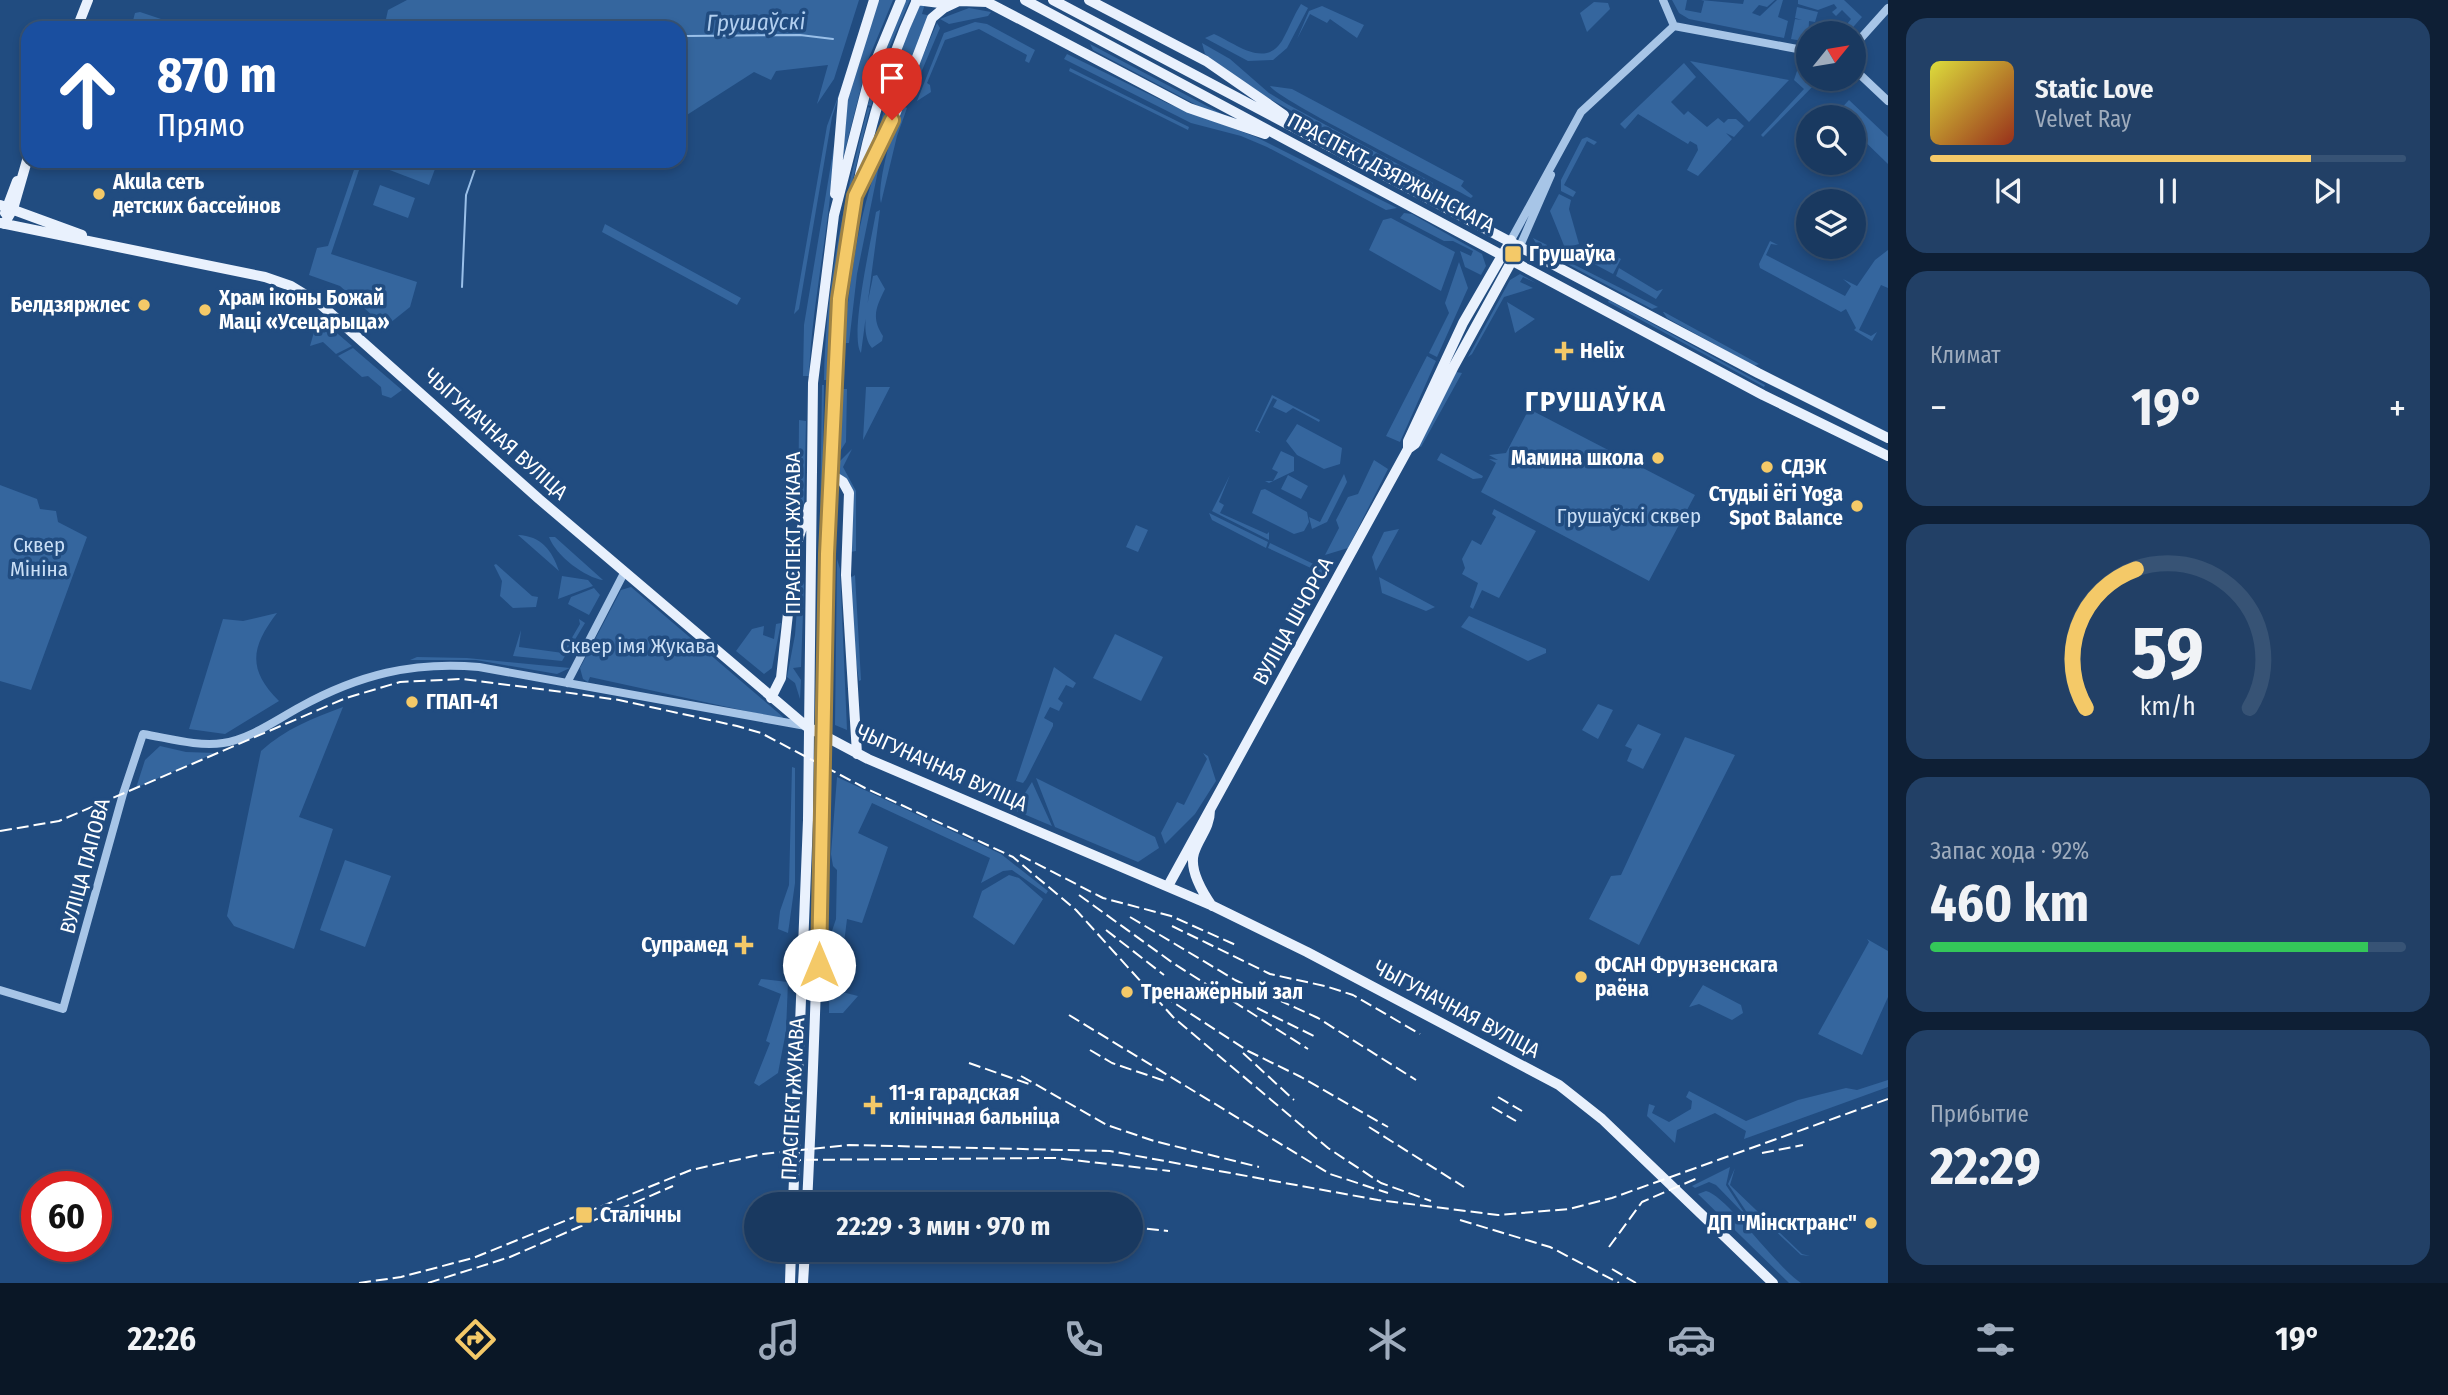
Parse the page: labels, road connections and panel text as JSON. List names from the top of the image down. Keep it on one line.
{"streets":{"main road":["ПРАСПЕКТ ДЗЯРЖЫНСКАГА","ЧЫГУНАЧНАЯ ВУЛІЦА","ПРАСПЕКТ ЖУКАВА","ВУЛІЦА ШЧОРСА"],"street":["ВУЛІЦА ПАПОВА"]},"crossings":[["ПРАСПЕКТ ДЗЯРЖЫНСКАГА","ВУЛІЦА ШЧОРСА"],["ЧЫГУНАЧНАЯ ВУЛІЦА","ВУЛІЦА ШЧОРСА"]],"districts":["ГРУШАЎКА"],"water":["Грушаўскі"],"parks":["Грушаўскі сквер","Сквер Мініна","Сквер імя Жукава"],"places":{"other":["Akula сеть детских бассейнов","Белдзяржлес","Храм іконы Божай Маці «Усецарыца»","Мамина школа","СДЭК","Студыі ёгі Yoga Spot Balance","ГПАП-41","ФСАН Фрунзенскага раёна","Тренажёрный зал","ДП \"Мінсктранс\""],"transit":["Грушаўка","Сталічны"],"health":["Helix","Супрамед","11-я гарадская клінічная бальніца"]},"north":"top right","page":{"turn":["870 m","Прямо"],"song":["Static Love","Velvet Ray"],"tile":["Климат",["Запас хода · 92%","460 km"],["Прибытие","22:29"]],"heat":["−","19°","+"],"limit":"60","trip":"22:29 · 3 мин · 970 m","tabs":["22:26","19°"],"gauge":["59","km/h"]}}
